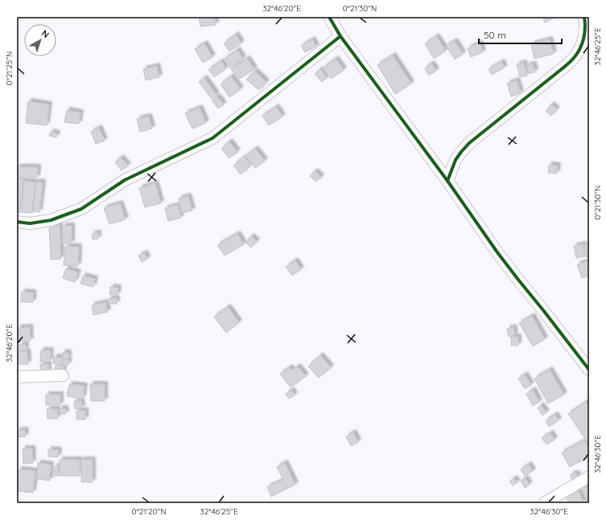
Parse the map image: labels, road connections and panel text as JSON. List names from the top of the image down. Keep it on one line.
{"scale_bar":"50 m","north":"top right","coordinates":["32°46'20\"E","0°21'30\"N","32°46'25\"E","0°21'25\"N","32°46'30\"E","0°21'20\"N"]}
